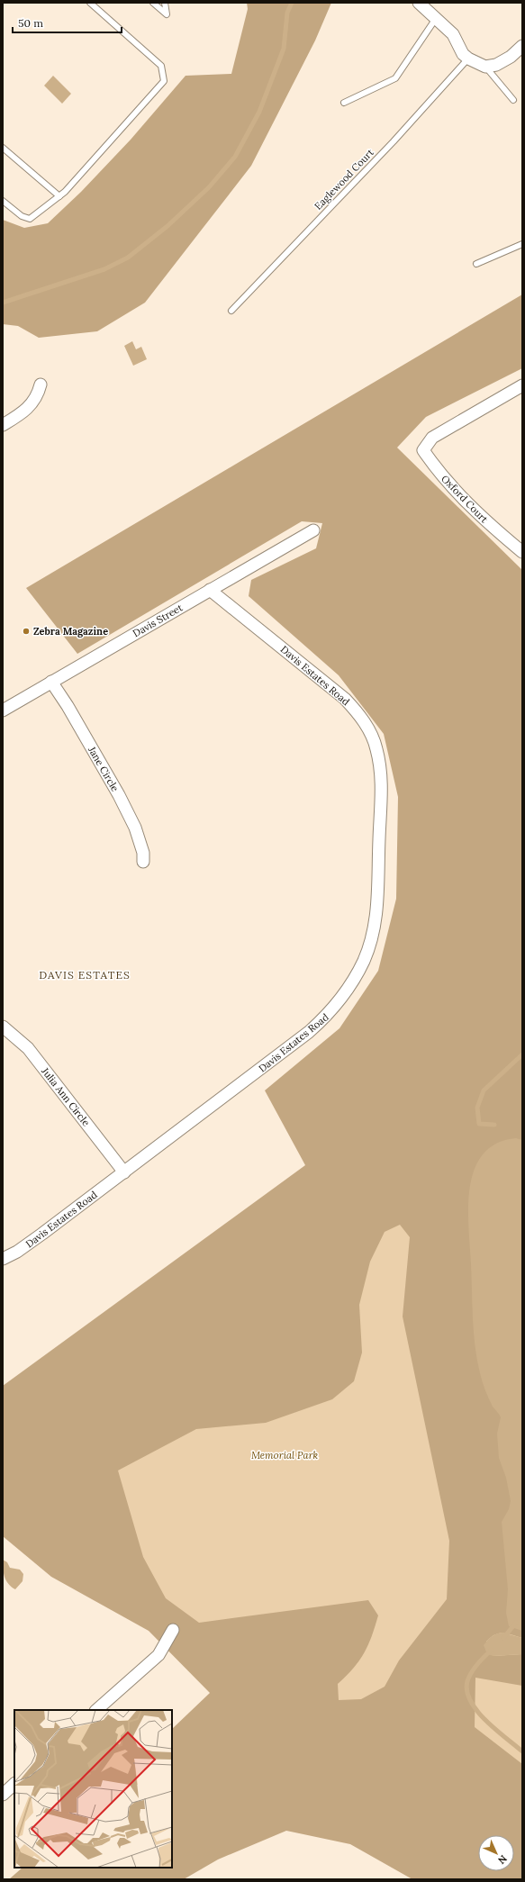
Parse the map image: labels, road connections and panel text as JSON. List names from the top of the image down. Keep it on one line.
{"streets":{"street":["Oxford Court","Davis Street","Davis Estates Road","Jane Circle","Julia Ann Circle"],"lane":["Eaglewood Court"]},"crossings":[["Davis Street","Davis Estates Road"],["Davis Street","Jane Circle"],["Davis Estates Road","Julia Ann Circle"]],"districts":["DAVIS ESTATES"],"parks":["Memorial Park"],"places":["Zebra Magazine"],"scale_bar":"50 m","north":"bottom right"}
